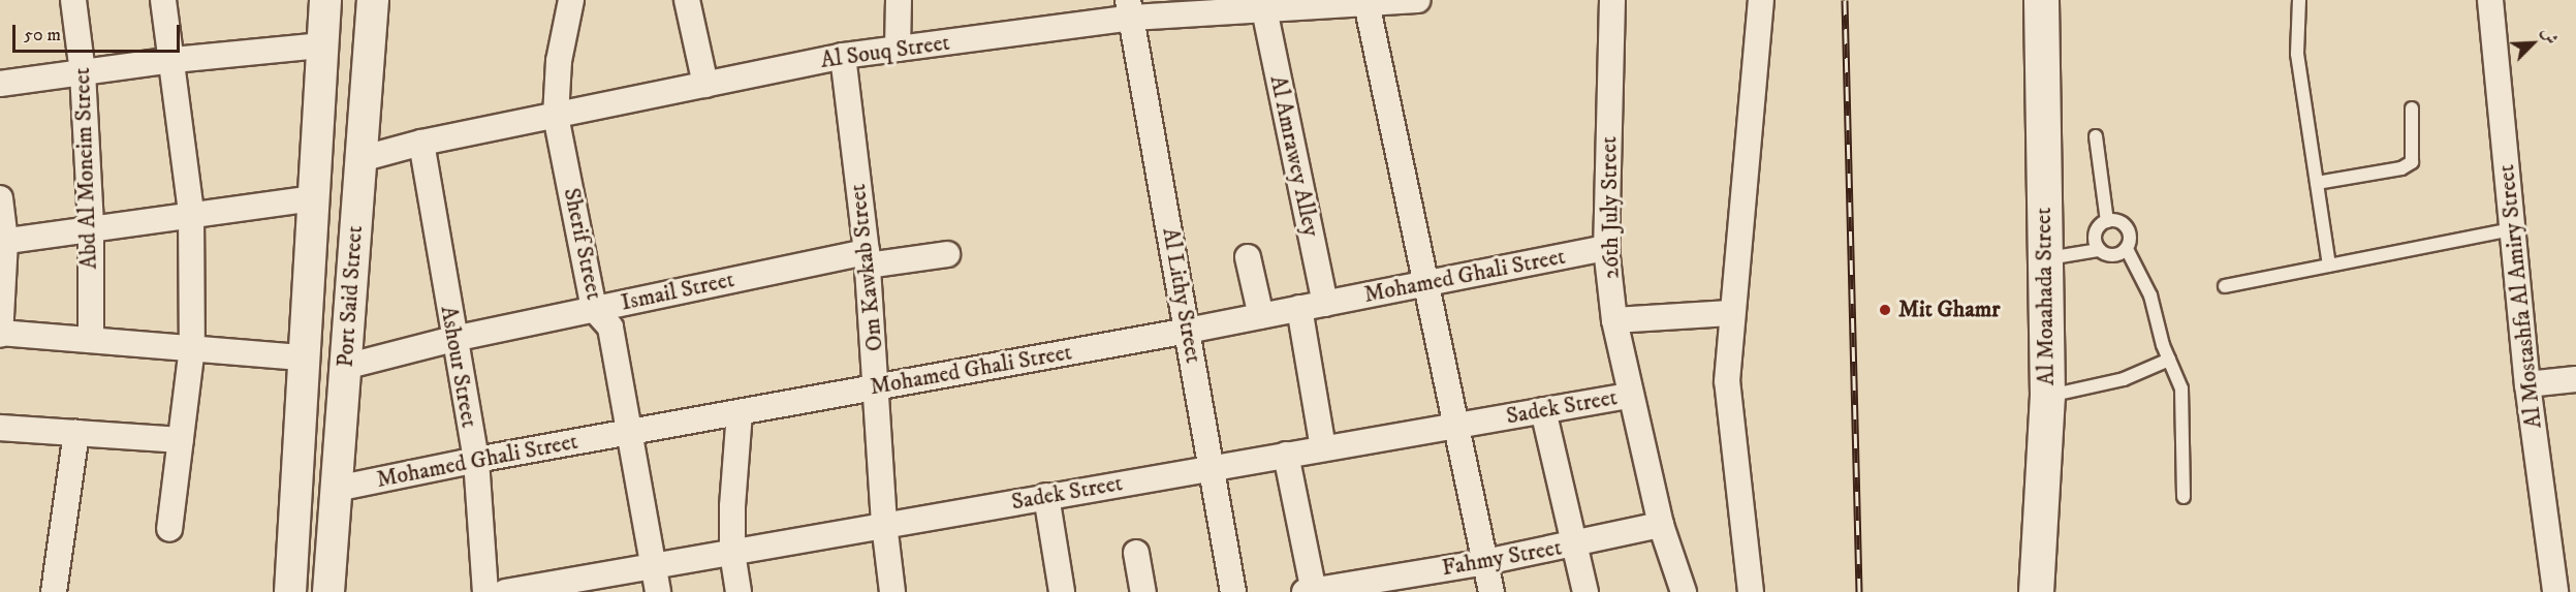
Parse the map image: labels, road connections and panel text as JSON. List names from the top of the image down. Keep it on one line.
{"streets":{"main road":["Al Moaahada Street"],"street":["Al Souq Street","Al Amrawey Alley","Abd Al Moneim Street","26th July Street","Sherif Street","Om Kawkab Street","Mohamed Ghali Street","Ismail Street","Al Lithy Street","Port Said Street","Al Mostashfa Al Amiry Street","Ashour Street","Sadek Street","Fahmy Street"]},"crossings":[["Al Souq Street","Al Amrawey Alley"],["Al Souq Street","Sherif Street"],["Al Souq Street","Om Kawkab Street"],["Al Souq Street","Al Lithy Street"],["Al Souq Street","Port Said Street"],["Al Souq Street","Ashour Street"],["Al Amrawey Alley","Mohamed Ghali Street"],["26th July Street","Mohamed Ghali Street"],["26th July Street","Sadek Street"],["26th July Street","Fahmy Street"],["Sherif Street","Mohamed Ghali Street"],["Sherif Street","Ismail Street"],["Sherif Street","Sadek Street"],["Om Kawkab Street","Mohamed Ghali Street"],["Om Kawkab Street","Ismail Street"],["Om Kawkab Street","Sadek Street"],["Mohamed Ghali Street","Al Lithy Street"],["Mohamed Ghali Street","Port Said Street"],["Mohamed Ghali Street","Ashour Street"],["Ismail Street","Port Said Street"],["Ismail Street","Ashour Street"],["Al Lithy Street","Sadek Street"]],"places":["Mit Ghamr"],"scale_bar":"50 m","north":"top right"}
